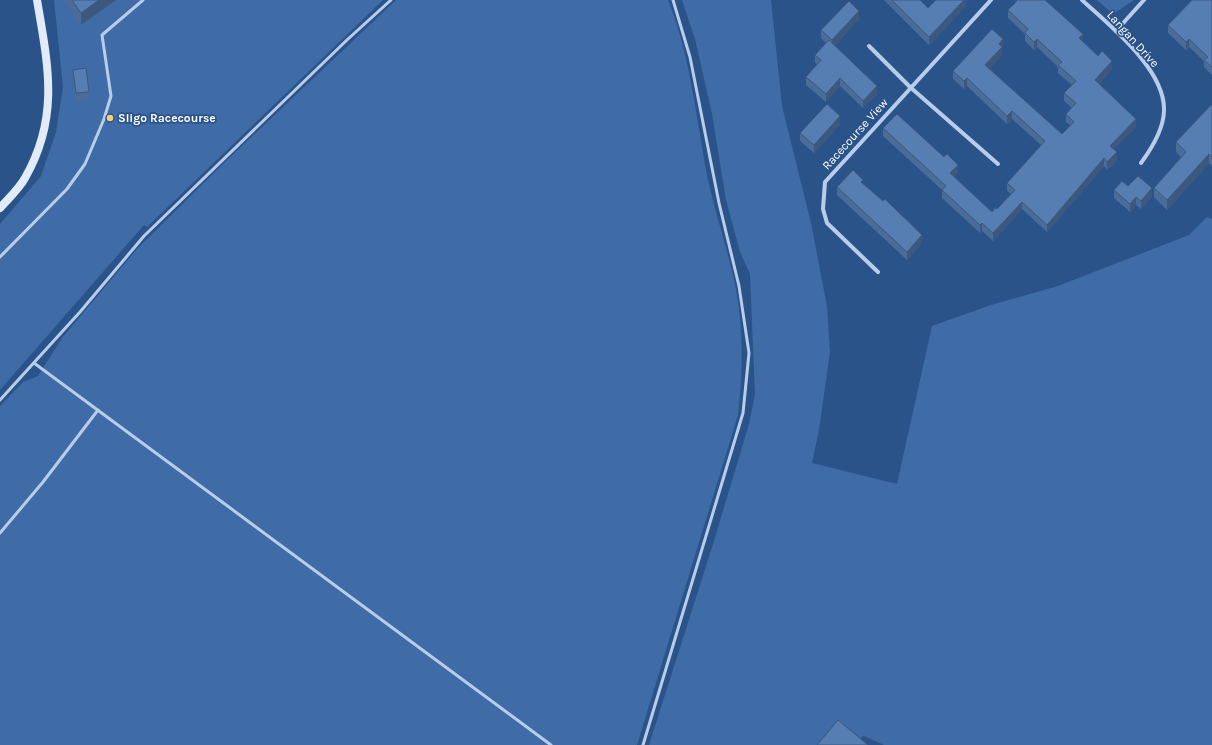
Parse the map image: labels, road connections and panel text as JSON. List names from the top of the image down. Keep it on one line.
{"streets":{"street":["Langan Drive","Racecourse View"]},"places":["Sligo Racecourse"]}
